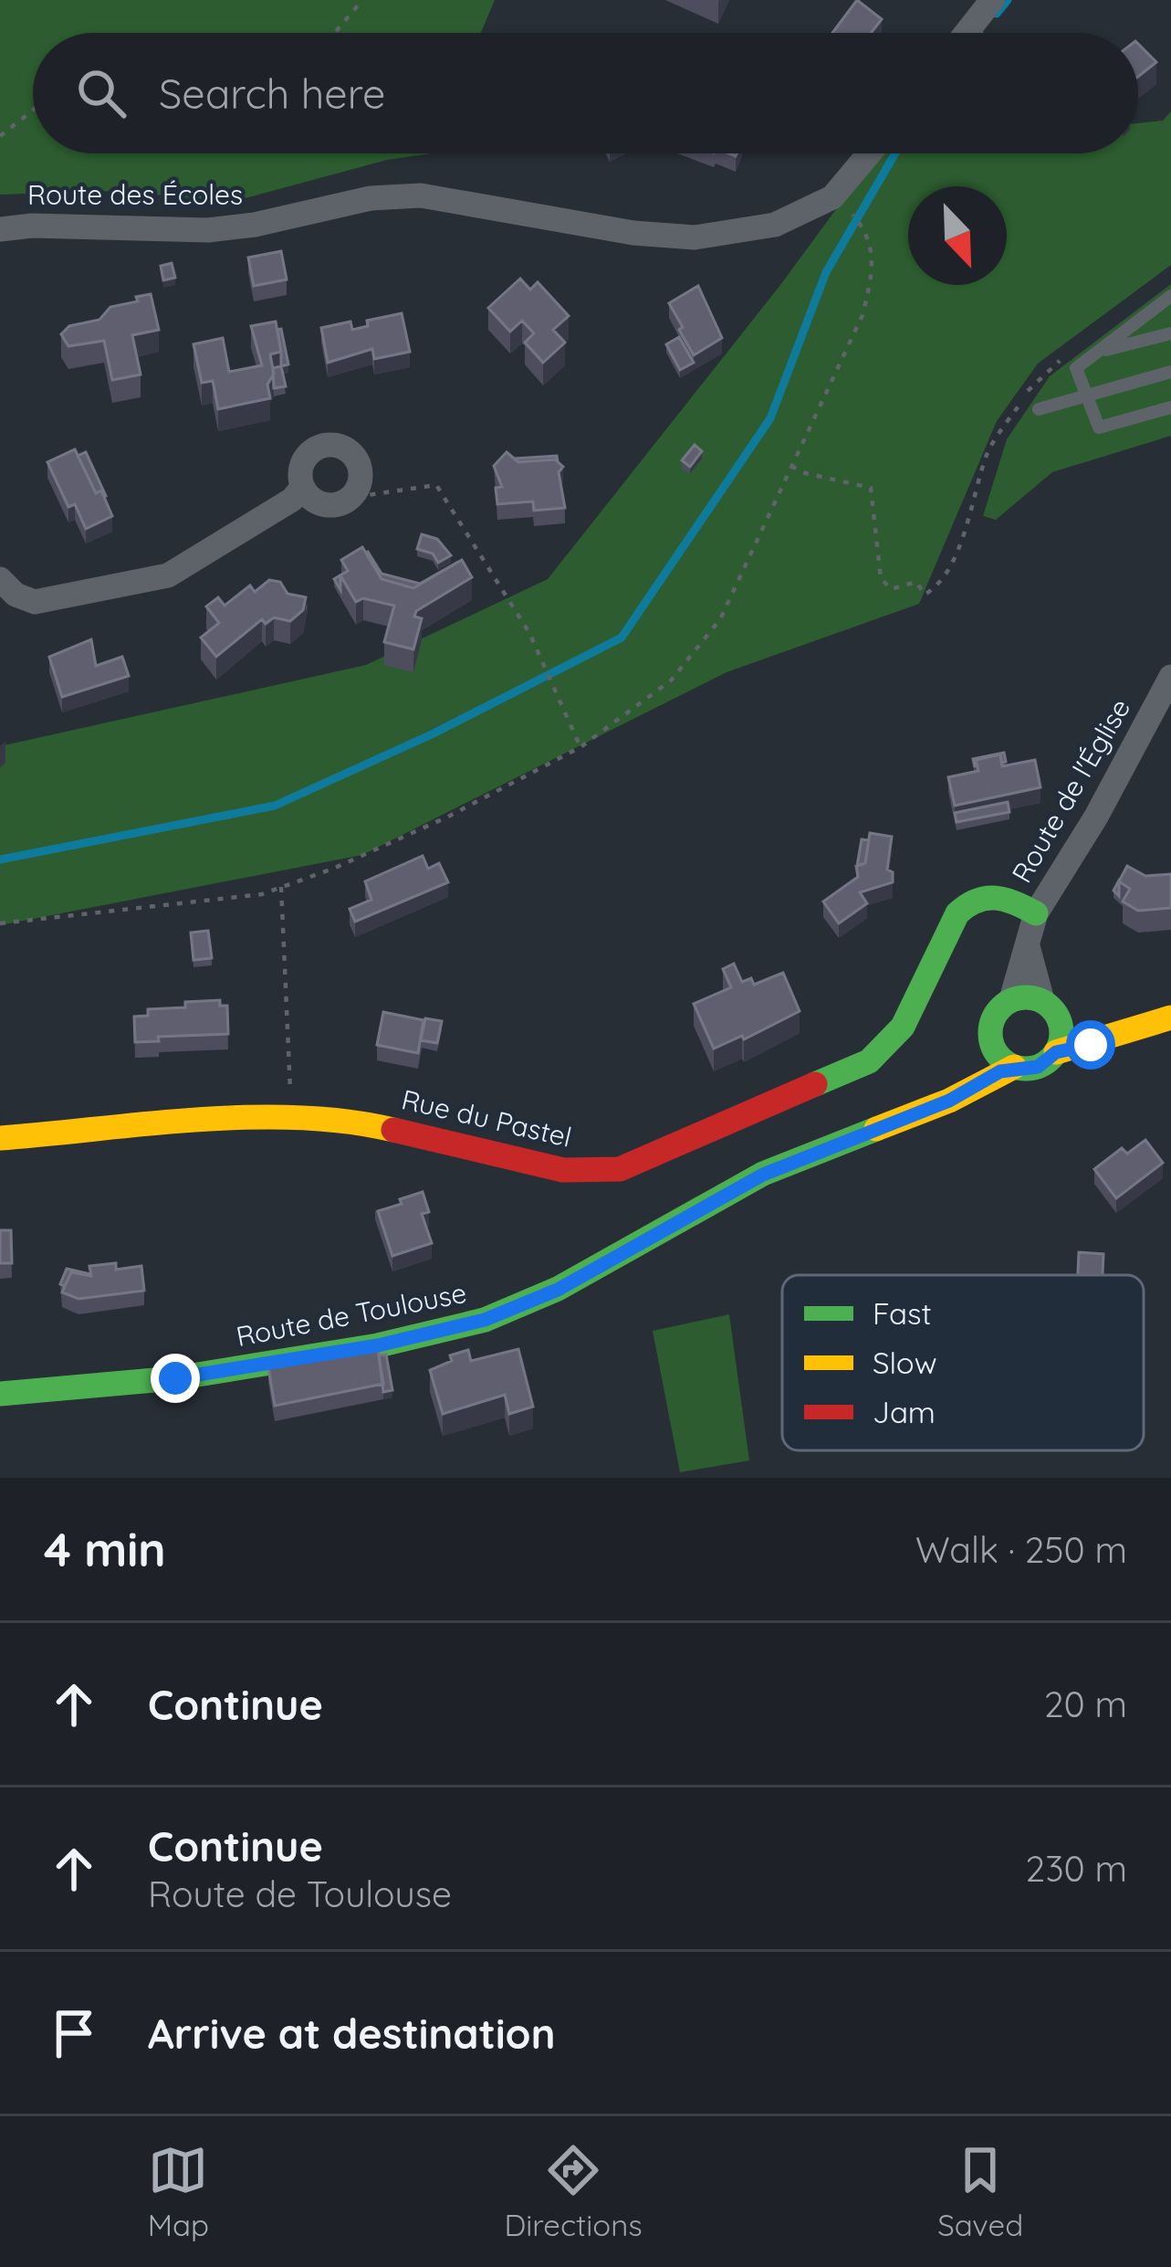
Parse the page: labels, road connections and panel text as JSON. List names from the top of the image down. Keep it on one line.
{"streets":{"street":["Route des Écoles","Route de l'Église","Rue du Pastel","Route de Toulouse"]},"crossings":[["Route de l'Église","Rue du Pastel"],["Route de l'Église","Route de Toulouse"]],"legend":["Fast","Slow","Jam"],"north":"bottom right","page":{"search":"Search here","heading":["4 min","Walk · 250 m"],"list":[["Continue","20 m"],["Continue","Route de Toulouse","230 m"],"Arrive at destination"],"nav":["Map","Directions","Saved"]}}
